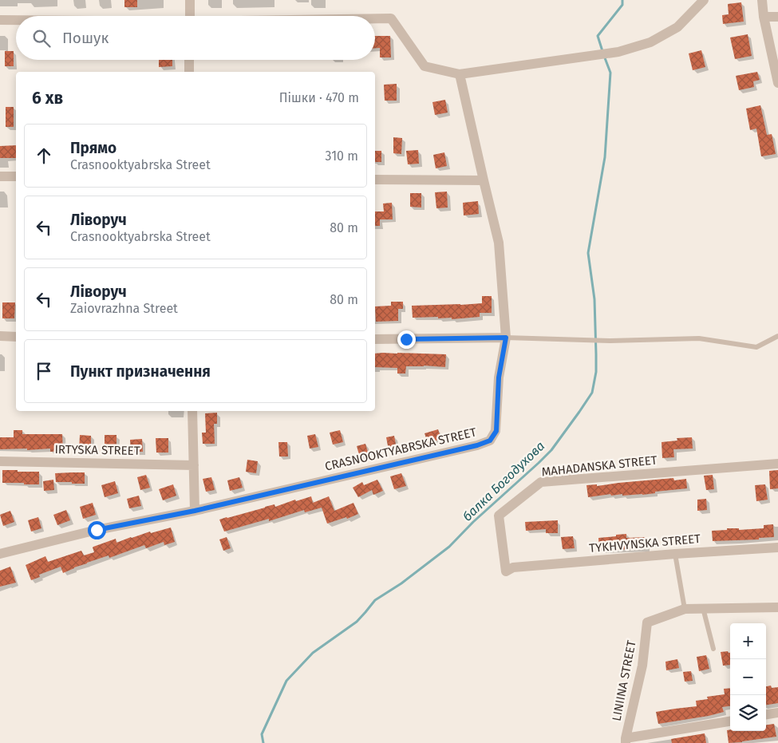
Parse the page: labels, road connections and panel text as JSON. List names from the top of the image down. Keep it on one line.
{"streets":{"street":["CRASNOOKTYABRSKA STREET","IRTYSKA STREET","MAHADANSKA STREET","TYKHVYNSKA STREET","LINIINA STREET"]},"crossings":[["MAHADANSKA STREET","TYKHVYNSKA STREET"]],"water":["балка Богодухова"],"page":{"search":"Пошук","heading":["6 хв","Пішки · 470 m"],"list":[["Прямо","Crasnooktyabrska Street","310 m"],["Ліворуч","Crasnooktyabrska Street","80 m"],["Ліворуч","Zaiovrazhna Street","80 m"],"Пункт призначення"],"map_buttons":["+","−"]}}
